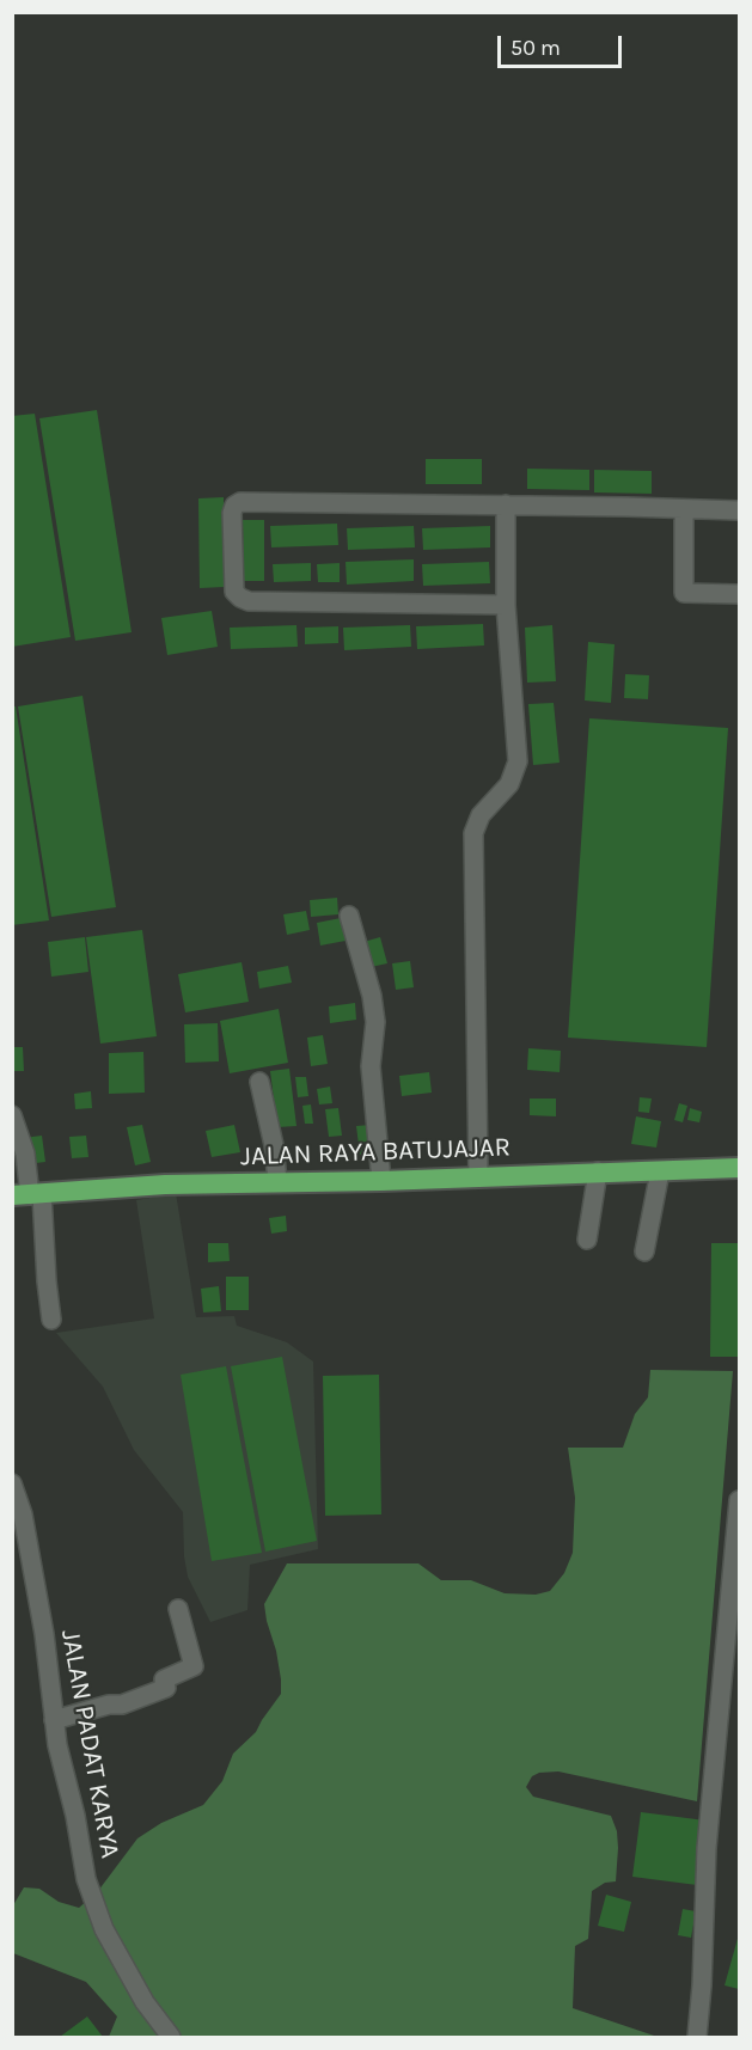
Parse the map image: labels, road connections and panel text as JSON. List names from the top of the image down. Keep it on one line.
{"streets":{"highway":["JALAN RAYA BATUJAJAR"],"street":["JALAN PADAT KARYA"]},"scale_bar":"50 m"}
